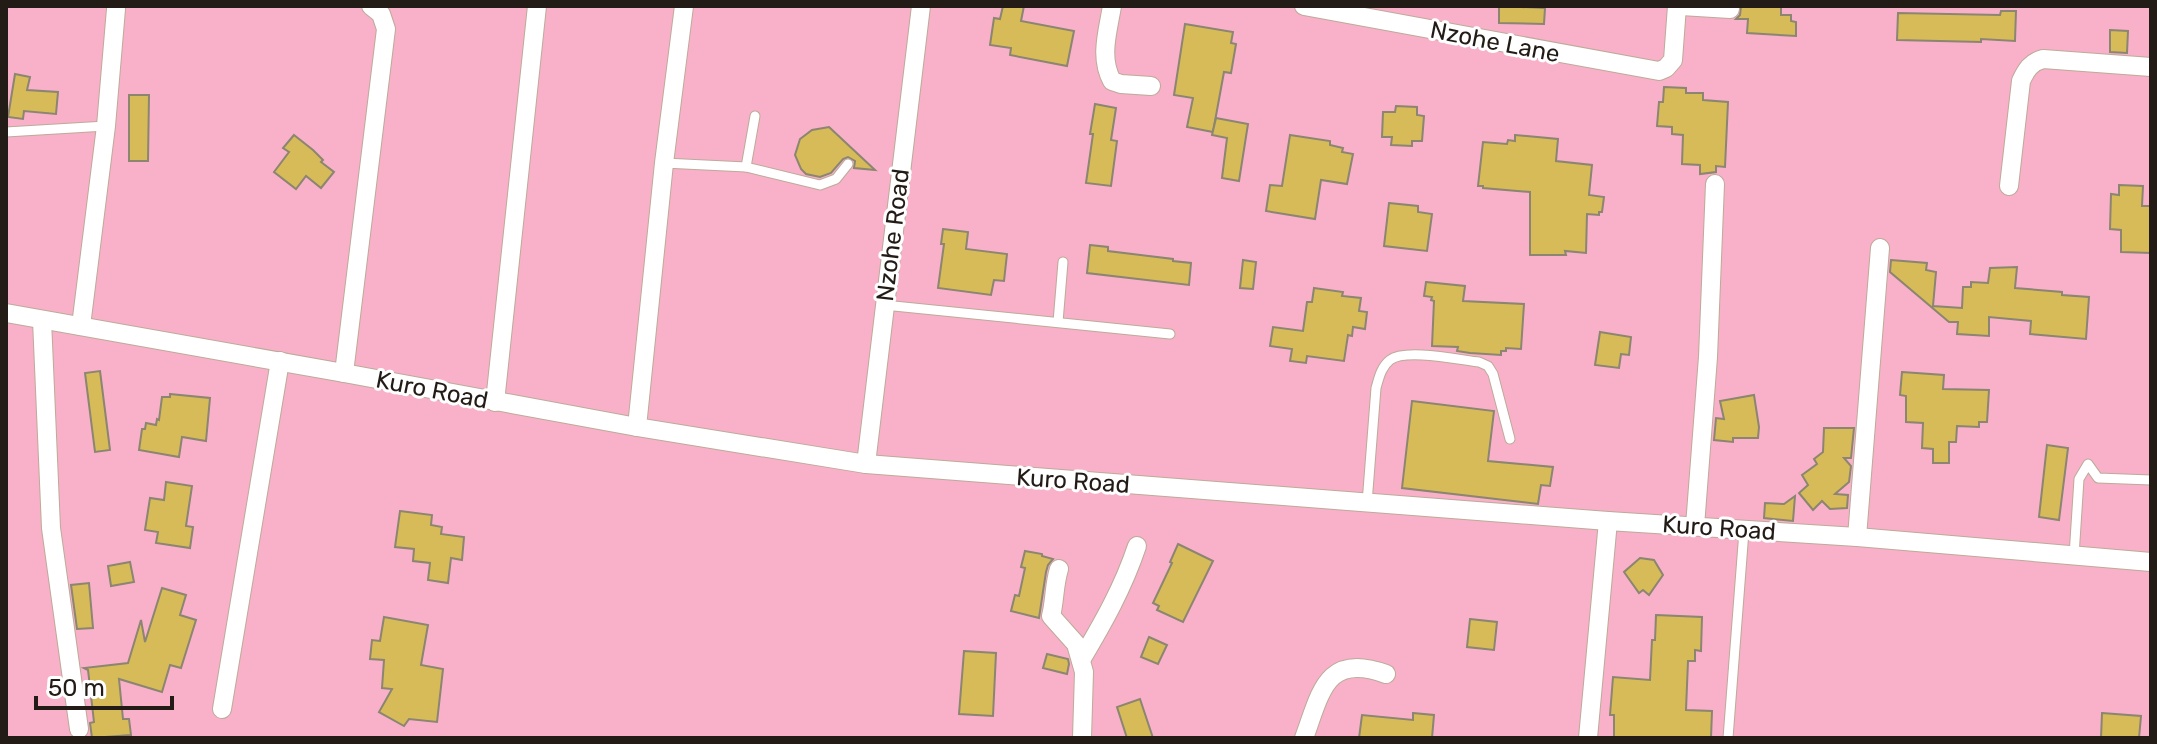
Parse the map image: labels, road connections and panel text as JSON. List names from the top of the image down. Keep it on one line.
{"streets":{"street":["Nzohe Lane","Nzohe Road","Kuro Road"]},"crossings":[["Nzohe Road","Kuro Road"]],"scale_bar":"50 m"}
